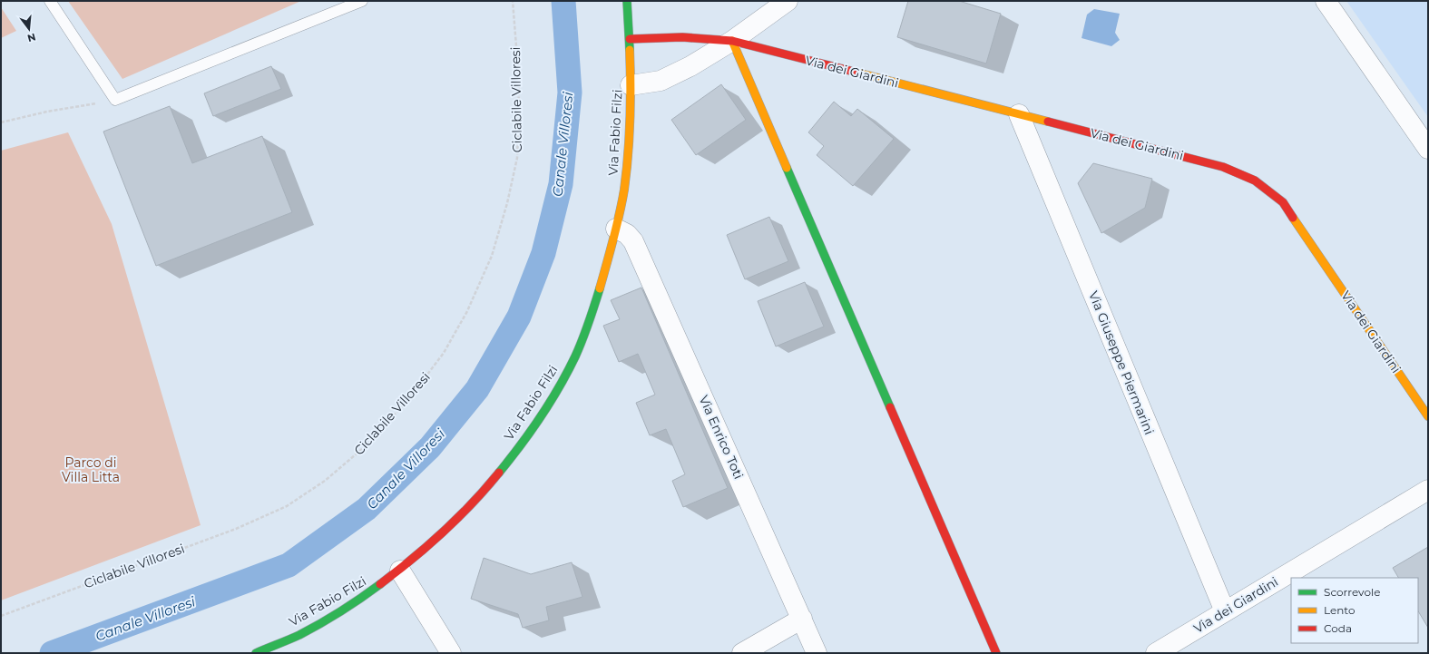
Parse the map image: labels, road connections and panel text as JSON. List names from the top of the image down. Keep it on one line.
{"streets":{"street":["Via dei Giardini","Via Fabio Filzi","Via Giuseppe Piermarini","Via Enrico Toti"],"path":["Ciclabile Villoresi"]},"crossings":[["Via dei Giardini","Via Fabio Filzi"],["Via dei Giardini","Via Giuseppe Piermarini"],["Via Fabio Filzi","Via Enrico Toti"]],"water":["Canale Villoresi"],"parks":["Parco di Villa Litta"],"legend":["Scorrevole","Lento","Coda"],"north":"bottom"}
